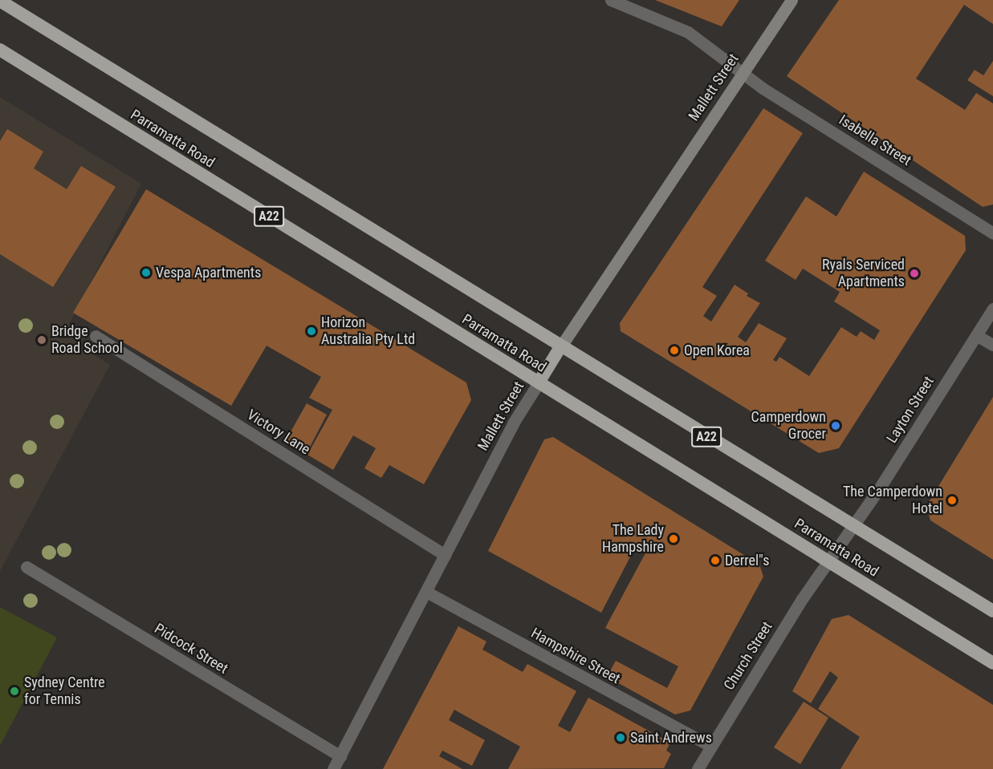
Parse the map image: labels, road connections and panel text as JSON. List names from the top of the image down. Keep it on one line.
{"streets":{"highway":["Mallett Street","Parramatta Road","A22"],"street":["Isabella Street","Layton Street","Victory Lane","Pidcock Street","Hampshire Street","Church Street"]},"crossings":[["Mallett Street","Parramatta Road"],["Mallett Street","Isabella Street"],["Mallett Street","Victory Lane"],["Mallett Street","Pidcock Street"],["Mallett Street","Hampshire Street"],["Parramatta Road","Layton Street"],["Parramatta Road","Church Street"],["Layton Street","Church Street"],["Hampshire Street","Church Street"]],"places":["Vespa Apartments","Ryals Serviced Apartments","Horizon Australia Pty Ltd","Bridge Road School","Open Korea","Camperdown Grocer","The Camperdown Hotel","The Lady Hampshire","Derrel\"s","Sydney Centre for Tennis","Saint Andrews"]}
